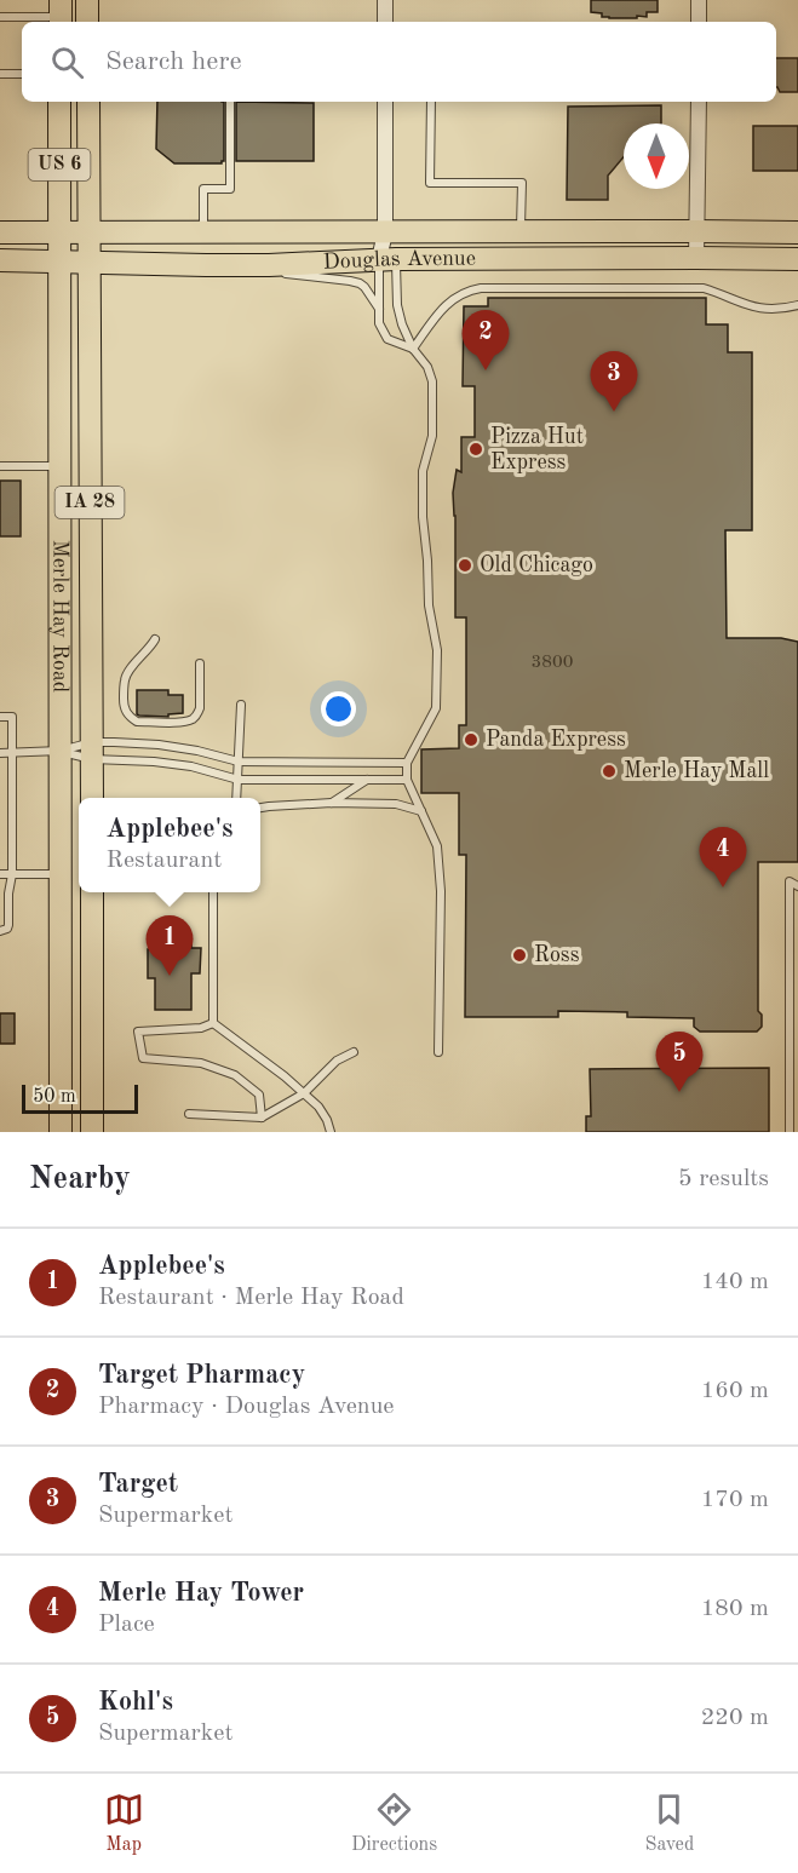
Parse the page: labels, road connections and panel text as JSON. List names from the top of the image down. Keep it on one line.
{"streets":{"main road":["US 6","Douglas Avenue","IA 28","Merle Hay Road"]},"crossings":[["Douglas Avenue","Merle Hay Road"]],"places":["Pizza Hut Express","Old Chicago","Panda Express","Merle Hay Mall","Ross"],"house_numbers":["3800"],"scale_bar":"50 m","north":"bottom","page":{"search":"Search here","pins":["2","3","4","1","5"],"popup":["Applebee's","Restaurant"],"scale":"50 m","heading":["Nearby","5 results"],"list":[{"mark":"1","name":"Applebee's","note":"Restaurant · Merle Hay Road","value":"140 m"},{"mark":"2","name":"Target Pharmacy","note":"Pharmacy · Douglas Avenue","value":"160 m"},{"mark":"3","name":"Target","note":"Supermarket","value":"170 m"},{"mark":"4","name":"Merle Hay Tower","note":"Place","value":"180 m"},{"mark":"5","name":"Kohl's","note":"Supermarket","value":"220 m"}],"nav":["Map","Directions","Saved"]}}
